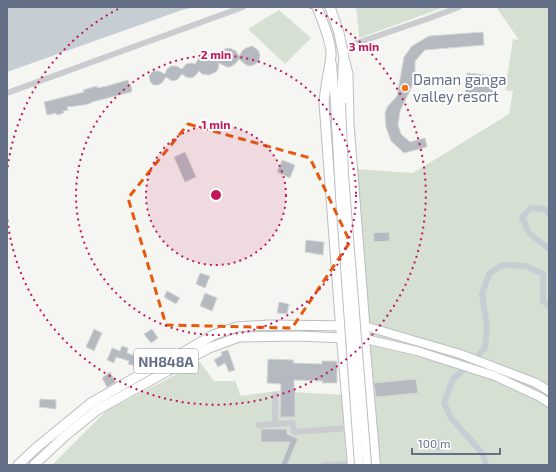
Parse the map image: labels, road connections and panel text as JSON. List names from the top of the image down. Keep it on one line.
{"streets":{"highway":["NH848A"]},"places":["Daman ganga valley resort"],"scale_bar":"100 m","rings":["3 min","2 min","1 min"]}
